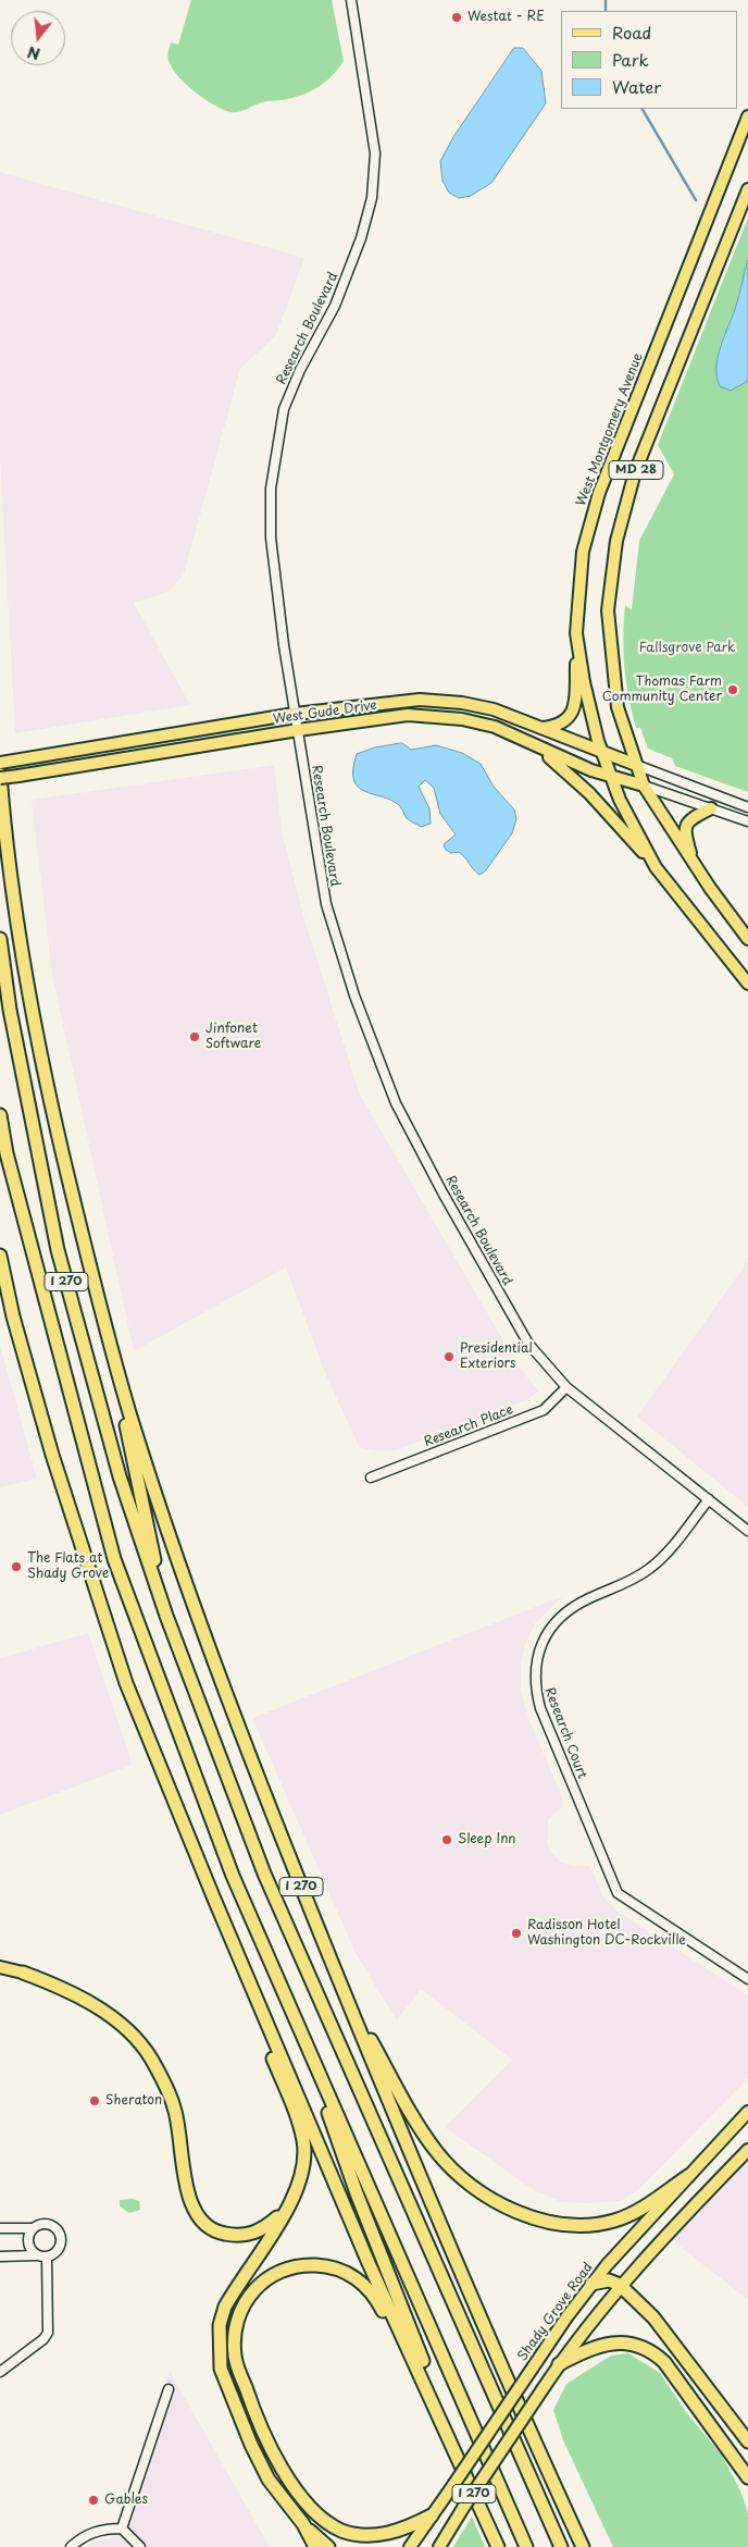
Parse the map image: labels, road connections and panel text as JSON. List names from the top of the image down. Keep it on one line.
{"streets":{"highway":["I 270"],"main road":["West Montgomery Avenue","MD 28","West Gude Drive","Shady Grove Road"],"street":["Research Boulevard","Research Place","Research Court"]},"crossings":[["Research Boulevard","West Gude Drive"],["Research Boulevard","Research Place"],["Research Boulevard","Research Court"],["West Montgomery Avenue","West Gude Drive"],["MD 28","West Gude Drive"],["West Gude Drive","I 270"]],"parks":["Fallsgrove Park"],"places":["Westat - RE","Thomas Farm Community Center","Jinfonet Software","Presidential Exteriors","The Flats at Shady Grove","Sleep Inn","Radisson Hotel Washington DC-Rockville","Sheraton","Gables"],"legend":["Road","Park","Water"],"north":"bottom"}
